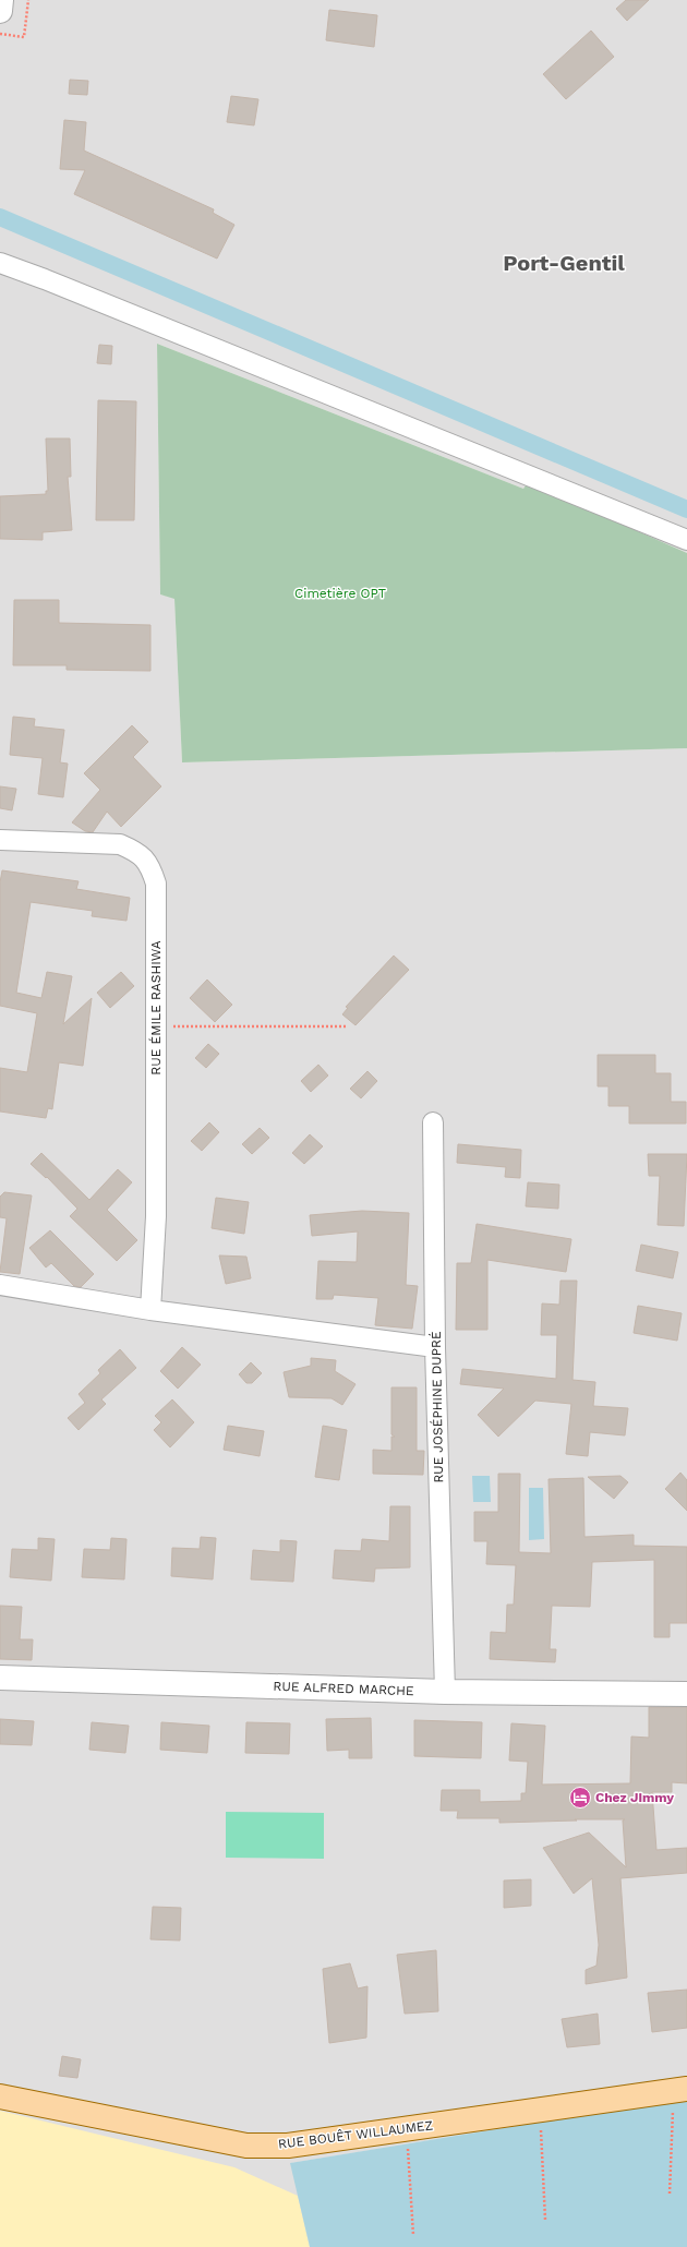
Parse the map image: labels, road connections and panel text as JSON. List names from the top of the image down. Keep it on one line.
{"streets":{"main road":["RUE BOUÊT WILLAUMEZ"],"street":["RUE ÉMILE RASHIWA","RUE JOSÉPHINE DUPRÉ","RUE ALFRED MARCHE"]},"crossings":[["RUE JOSÉPHINE DUPRÉ","RUE ALFRED MARCHE"]],"districts":["Port-Gentil"],"parks":["Cimetière OPT"],"places":{"hotel":["Chez Jimmy"]}}
